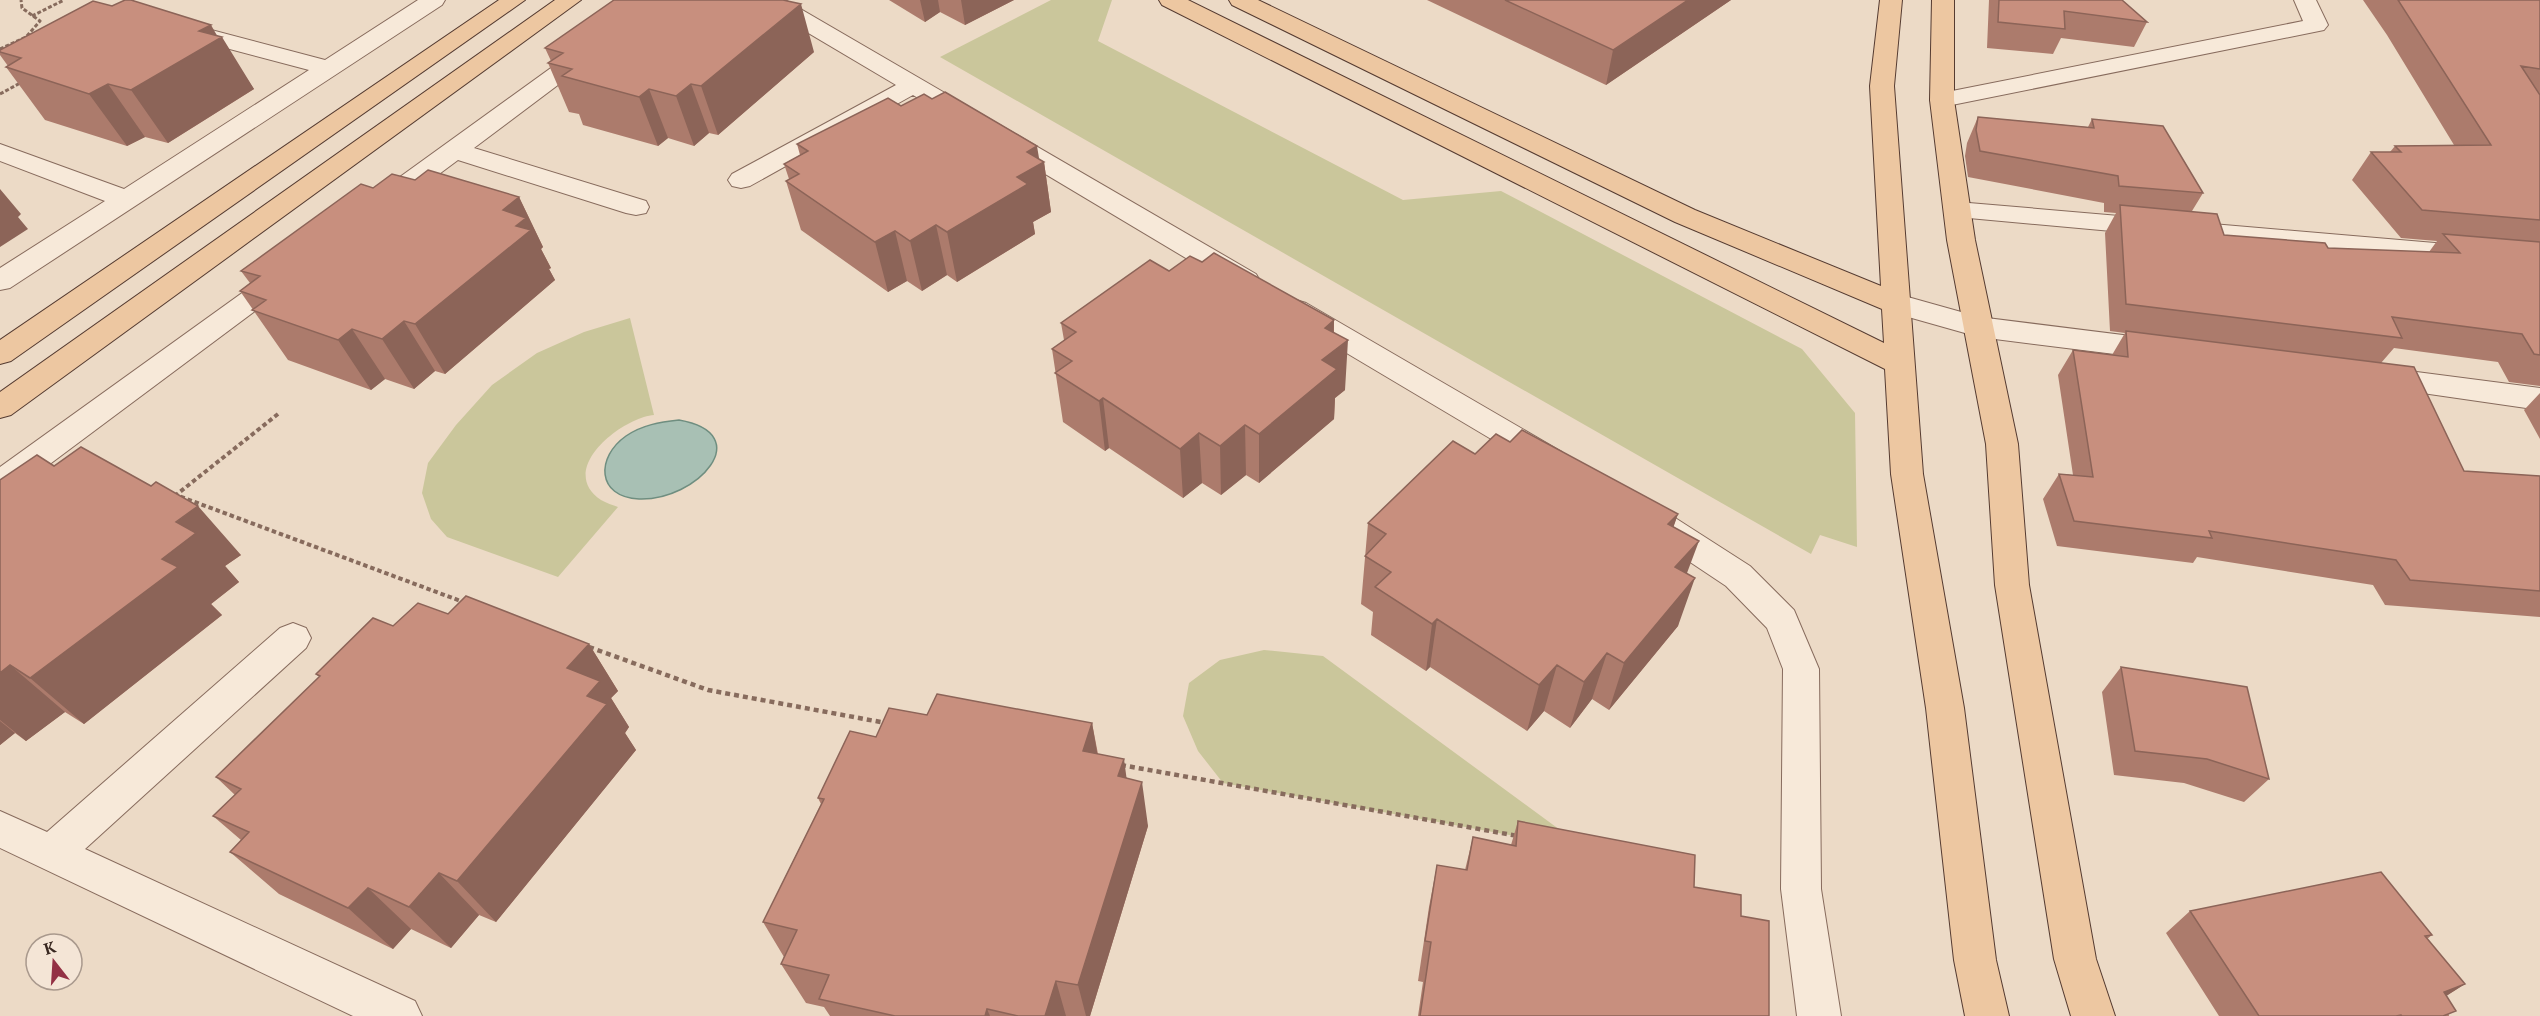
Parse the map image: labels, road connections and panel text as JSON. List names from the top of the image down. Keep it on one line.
{"north":"top"}
